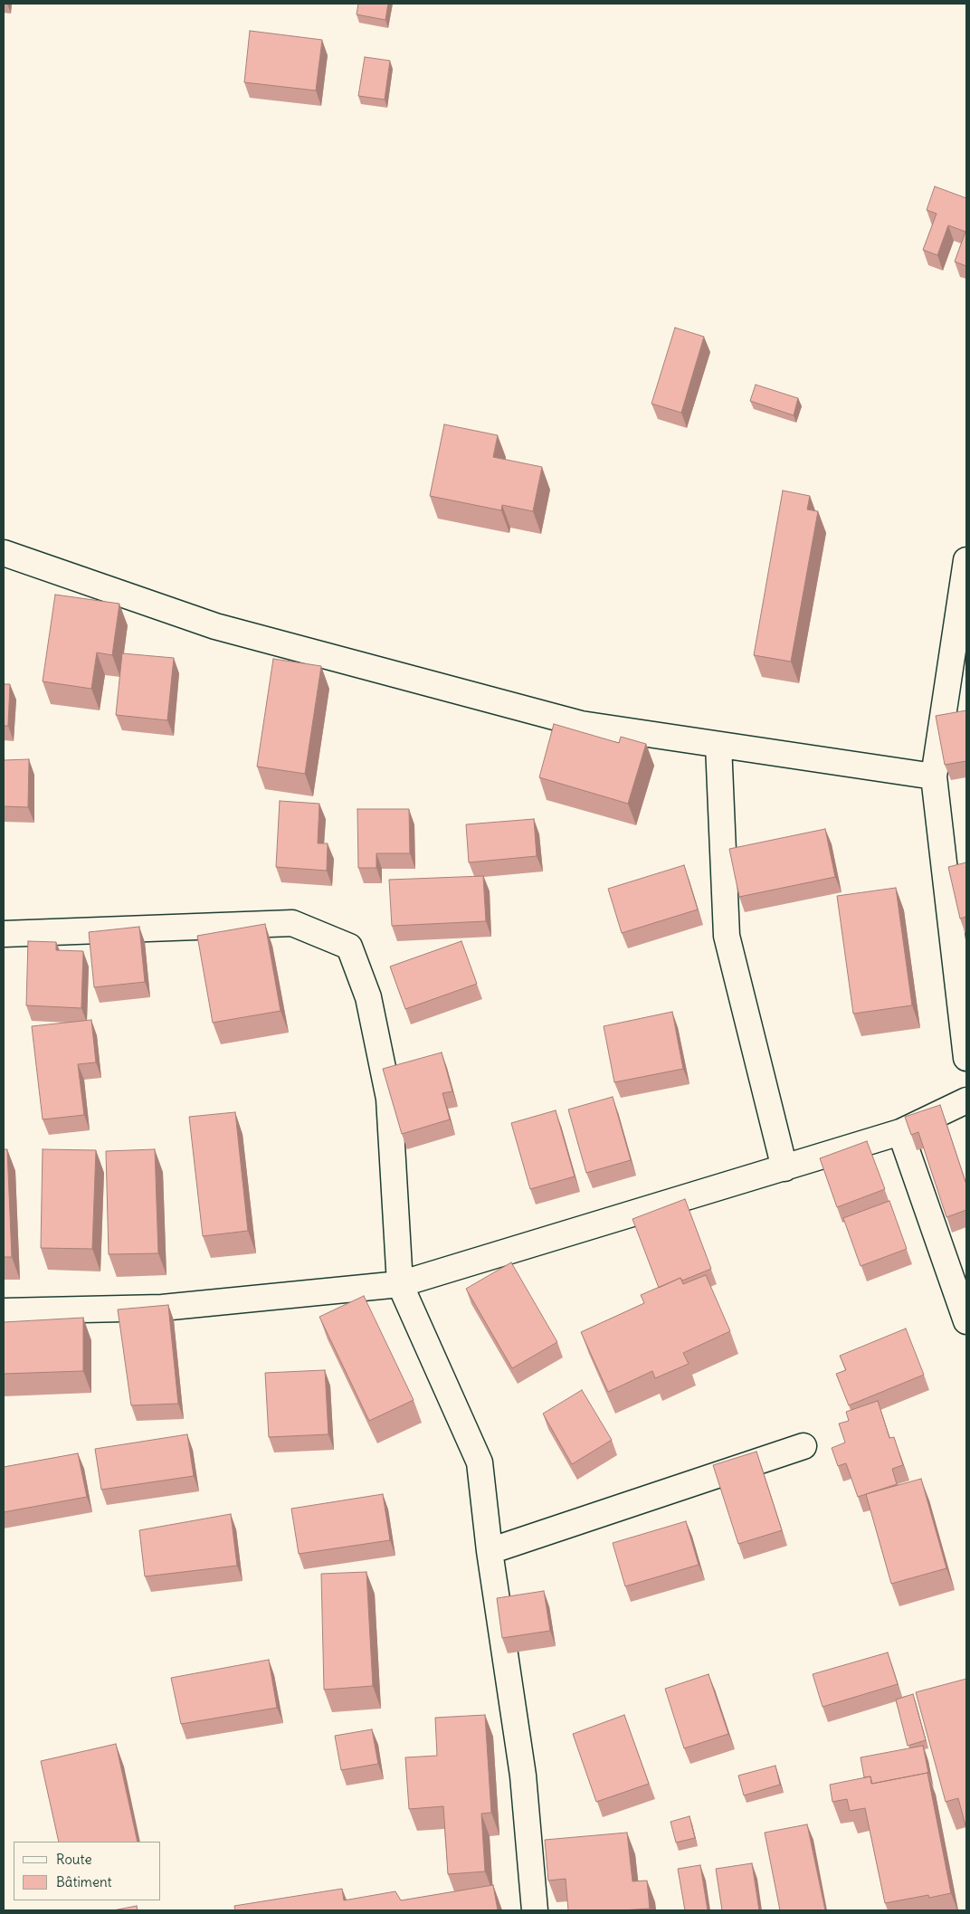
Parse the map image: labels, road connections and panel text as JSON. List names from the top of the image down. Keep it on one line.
{"legend":["Route","Bâtiment"]}
